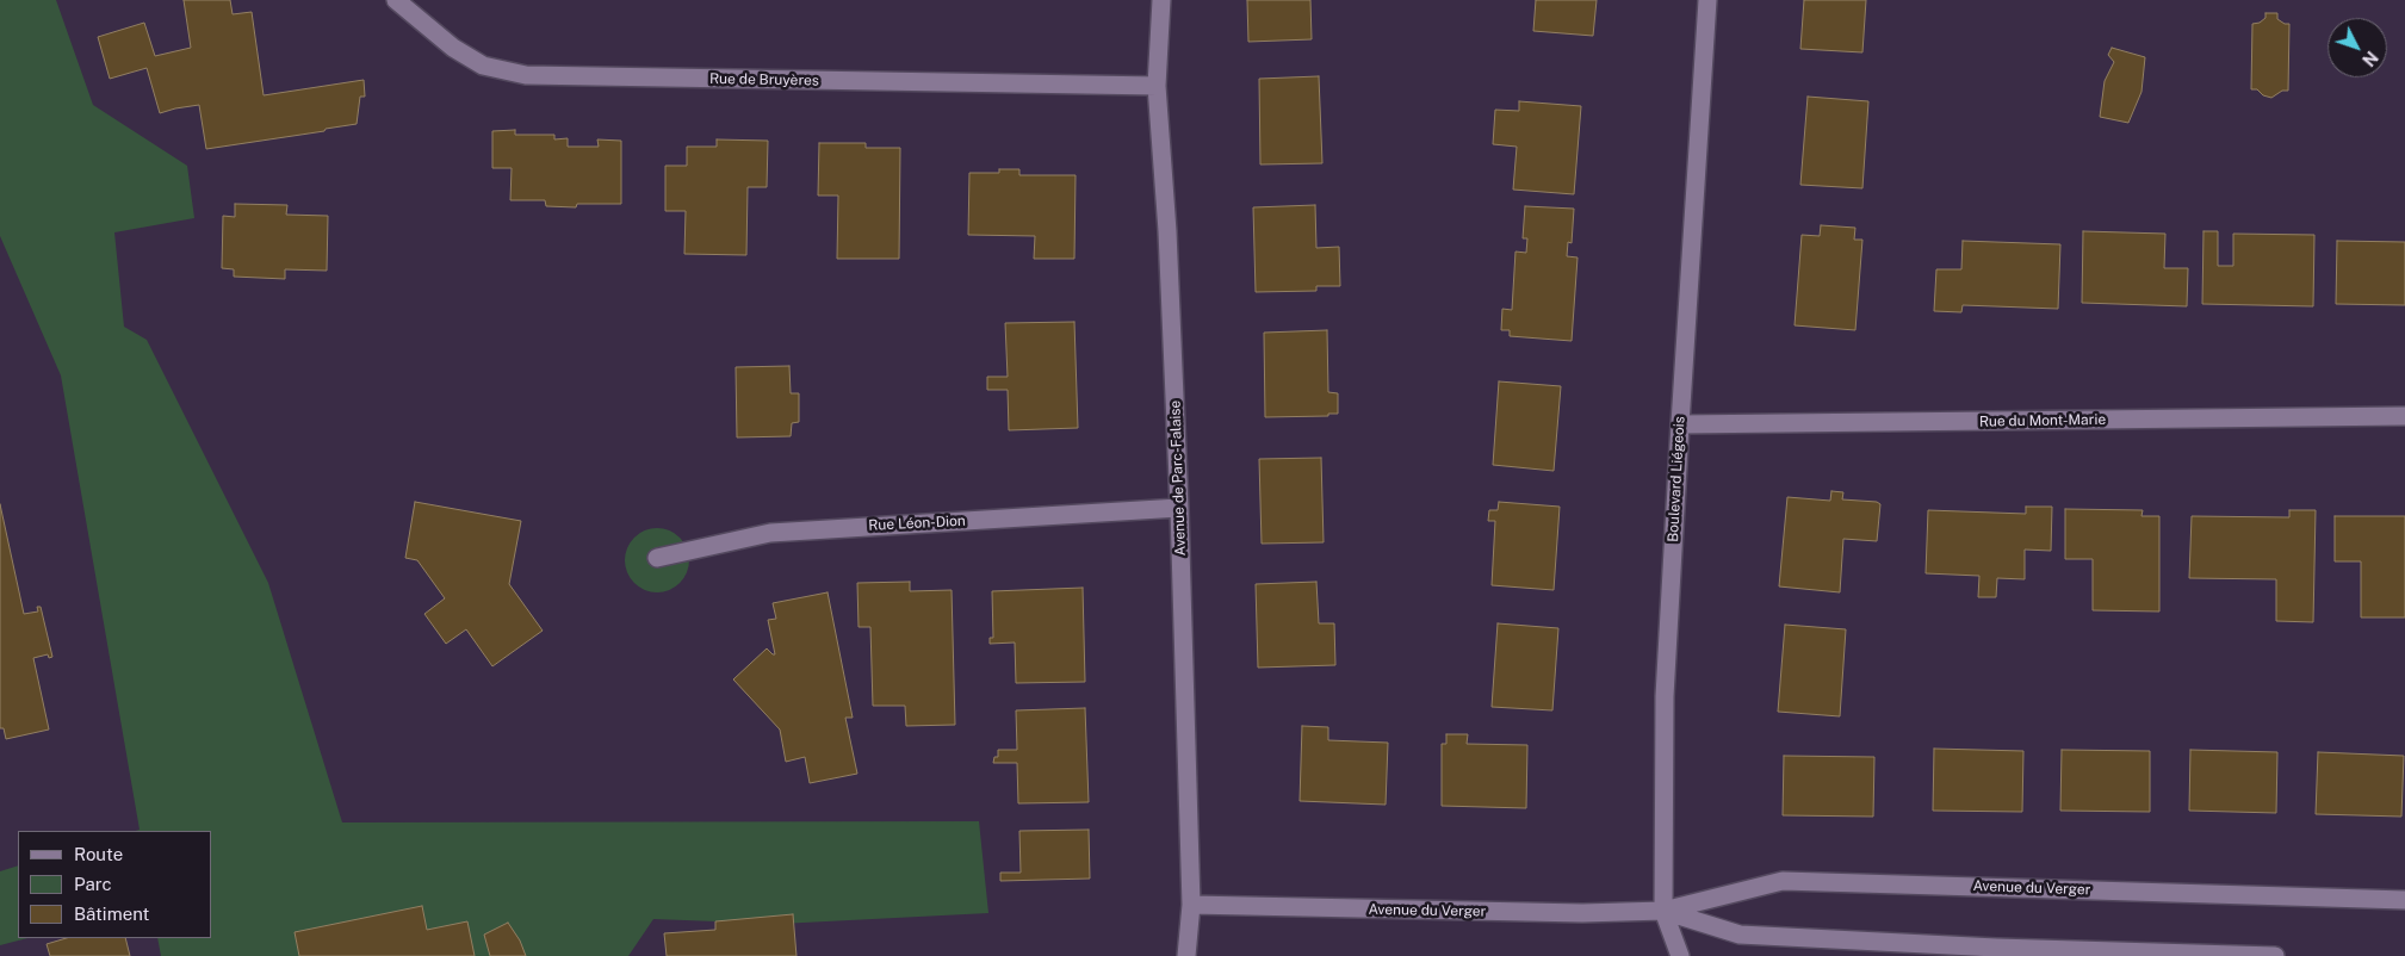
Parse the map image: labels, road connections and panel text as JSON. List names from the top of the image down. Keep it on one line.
{"streets":{"street":["Rue de Bruyères","Rue du Mont-Marie","Avenue de Parc-Falaise","Boulevard Liégeois","Rue Léon-Dion","Avenue du Verger"]},"crossings":[["Rue de Bruyères","Avenue de Parc-Falaise"],["Rue du Mont-Marie","Boulevard Liégeois"],["Avenue de Parc-Falaise","Rue Léon-Dion"],["Avenue de Parc-Falaise","Avenue du Verger"],["Boulevard Liégeois","Avenue du Verger"]],"legend":["Route","Parc","Bâtiment"],"north":"bottom right"}
